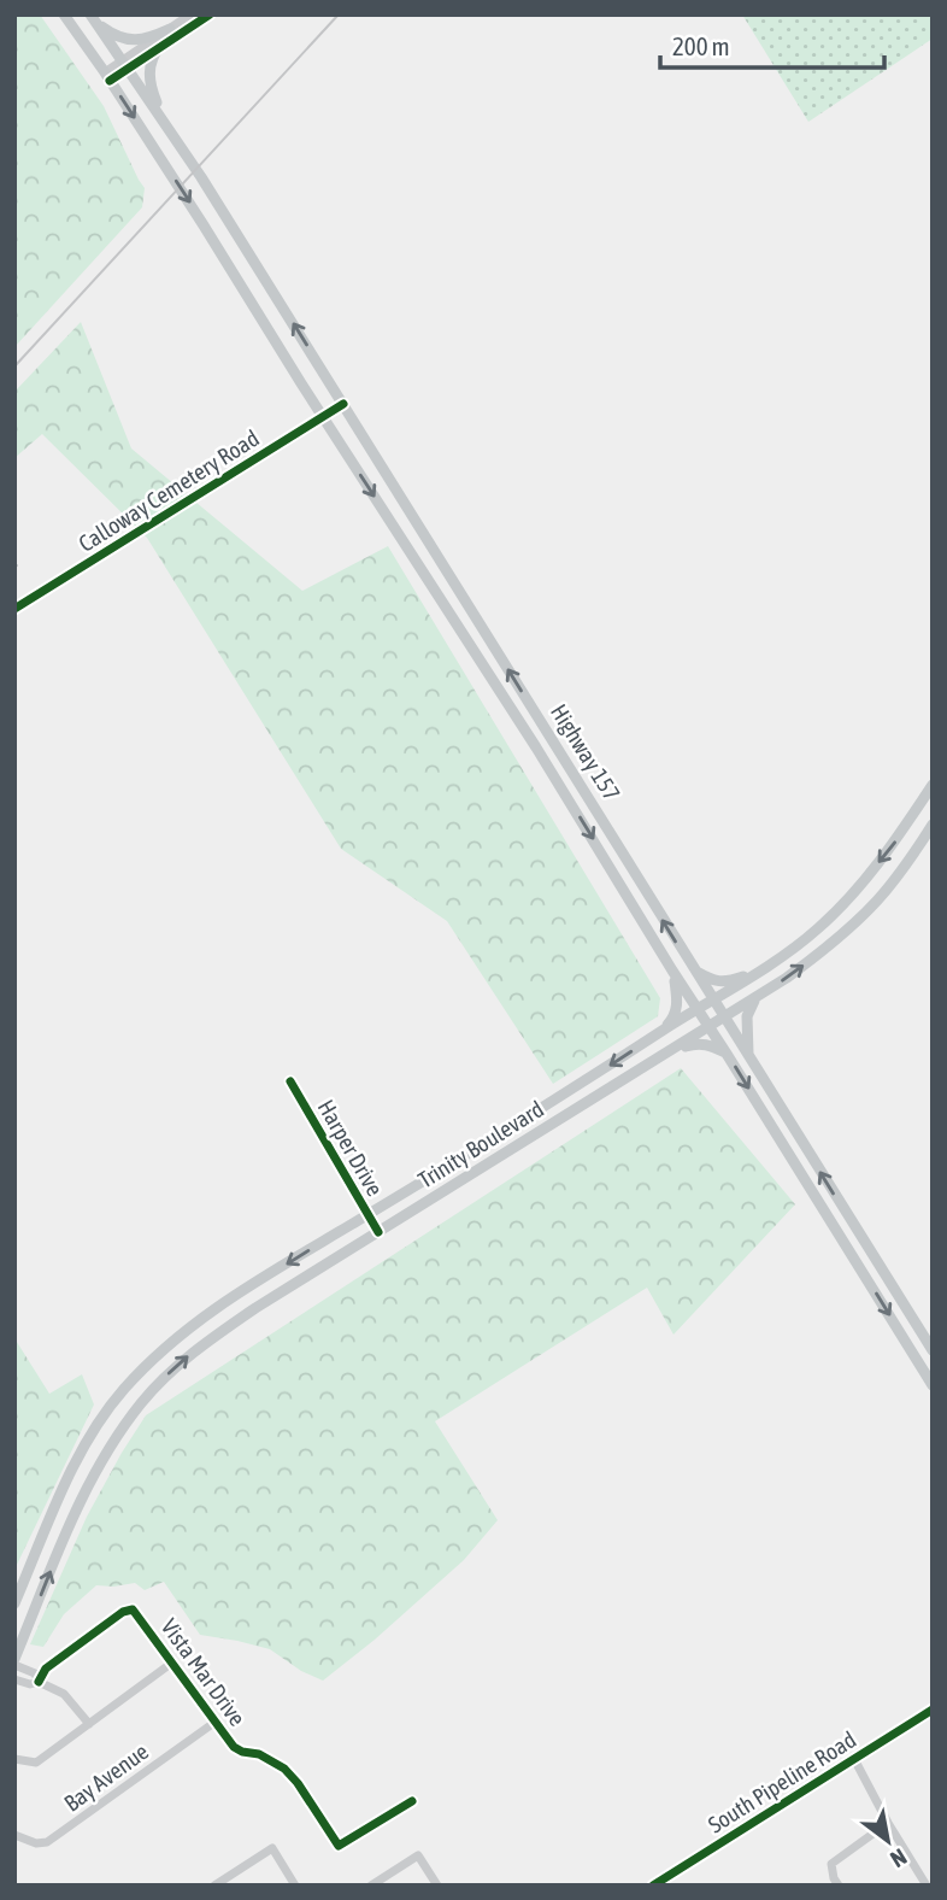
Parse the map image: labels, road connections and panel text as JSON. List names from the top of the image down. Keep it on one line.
{"streets":{"main road":["Highway 157","Trinity Boulevard"],"street":["Calloway Cemetery Road","Harper Drive","Vista Mar Drive","Bay Avenue","South Pipeline Road"]},"crossings":[["Calloway Cemetery Road","Highway 157"],["Highway 157","Trinity Boulevard"],["Trinity Boulevard","Harper Drive"],["Vista Mar Drive","Bay Avenue"]],"scale_bar":"200 m","north":"bottom right"}
